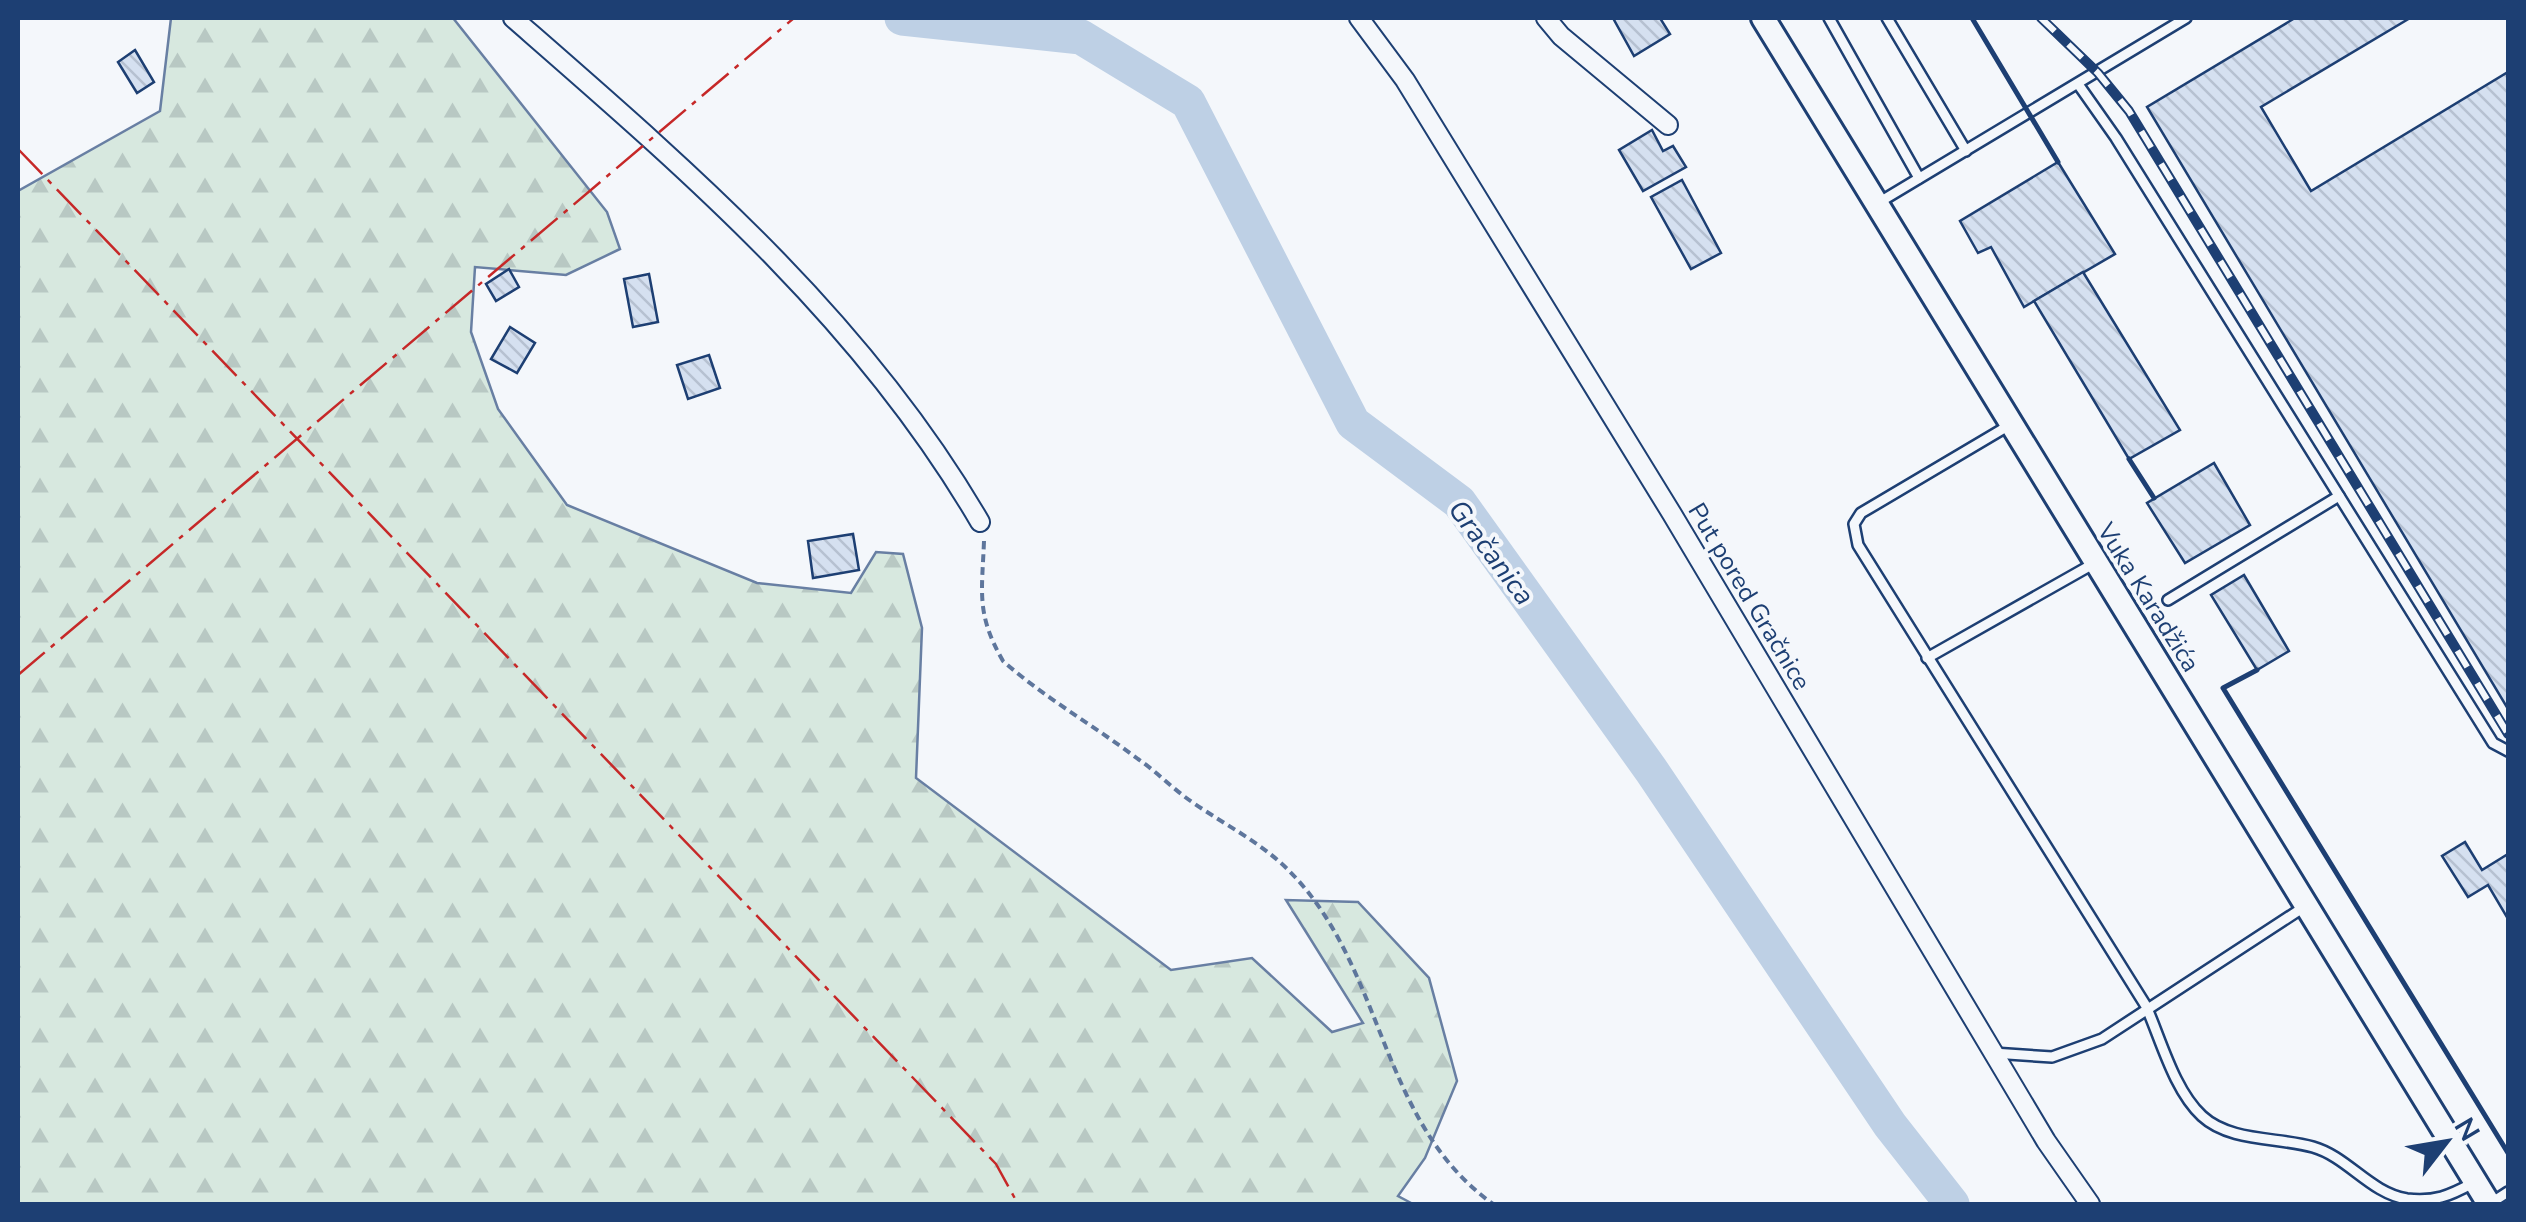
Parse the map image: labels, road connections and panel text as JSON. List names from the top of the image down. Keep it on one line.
{"streets":{"street":["Put pored Gračnice","Vuka Karadžića"]},"water":["Gračanica"],"north":"top right"}
